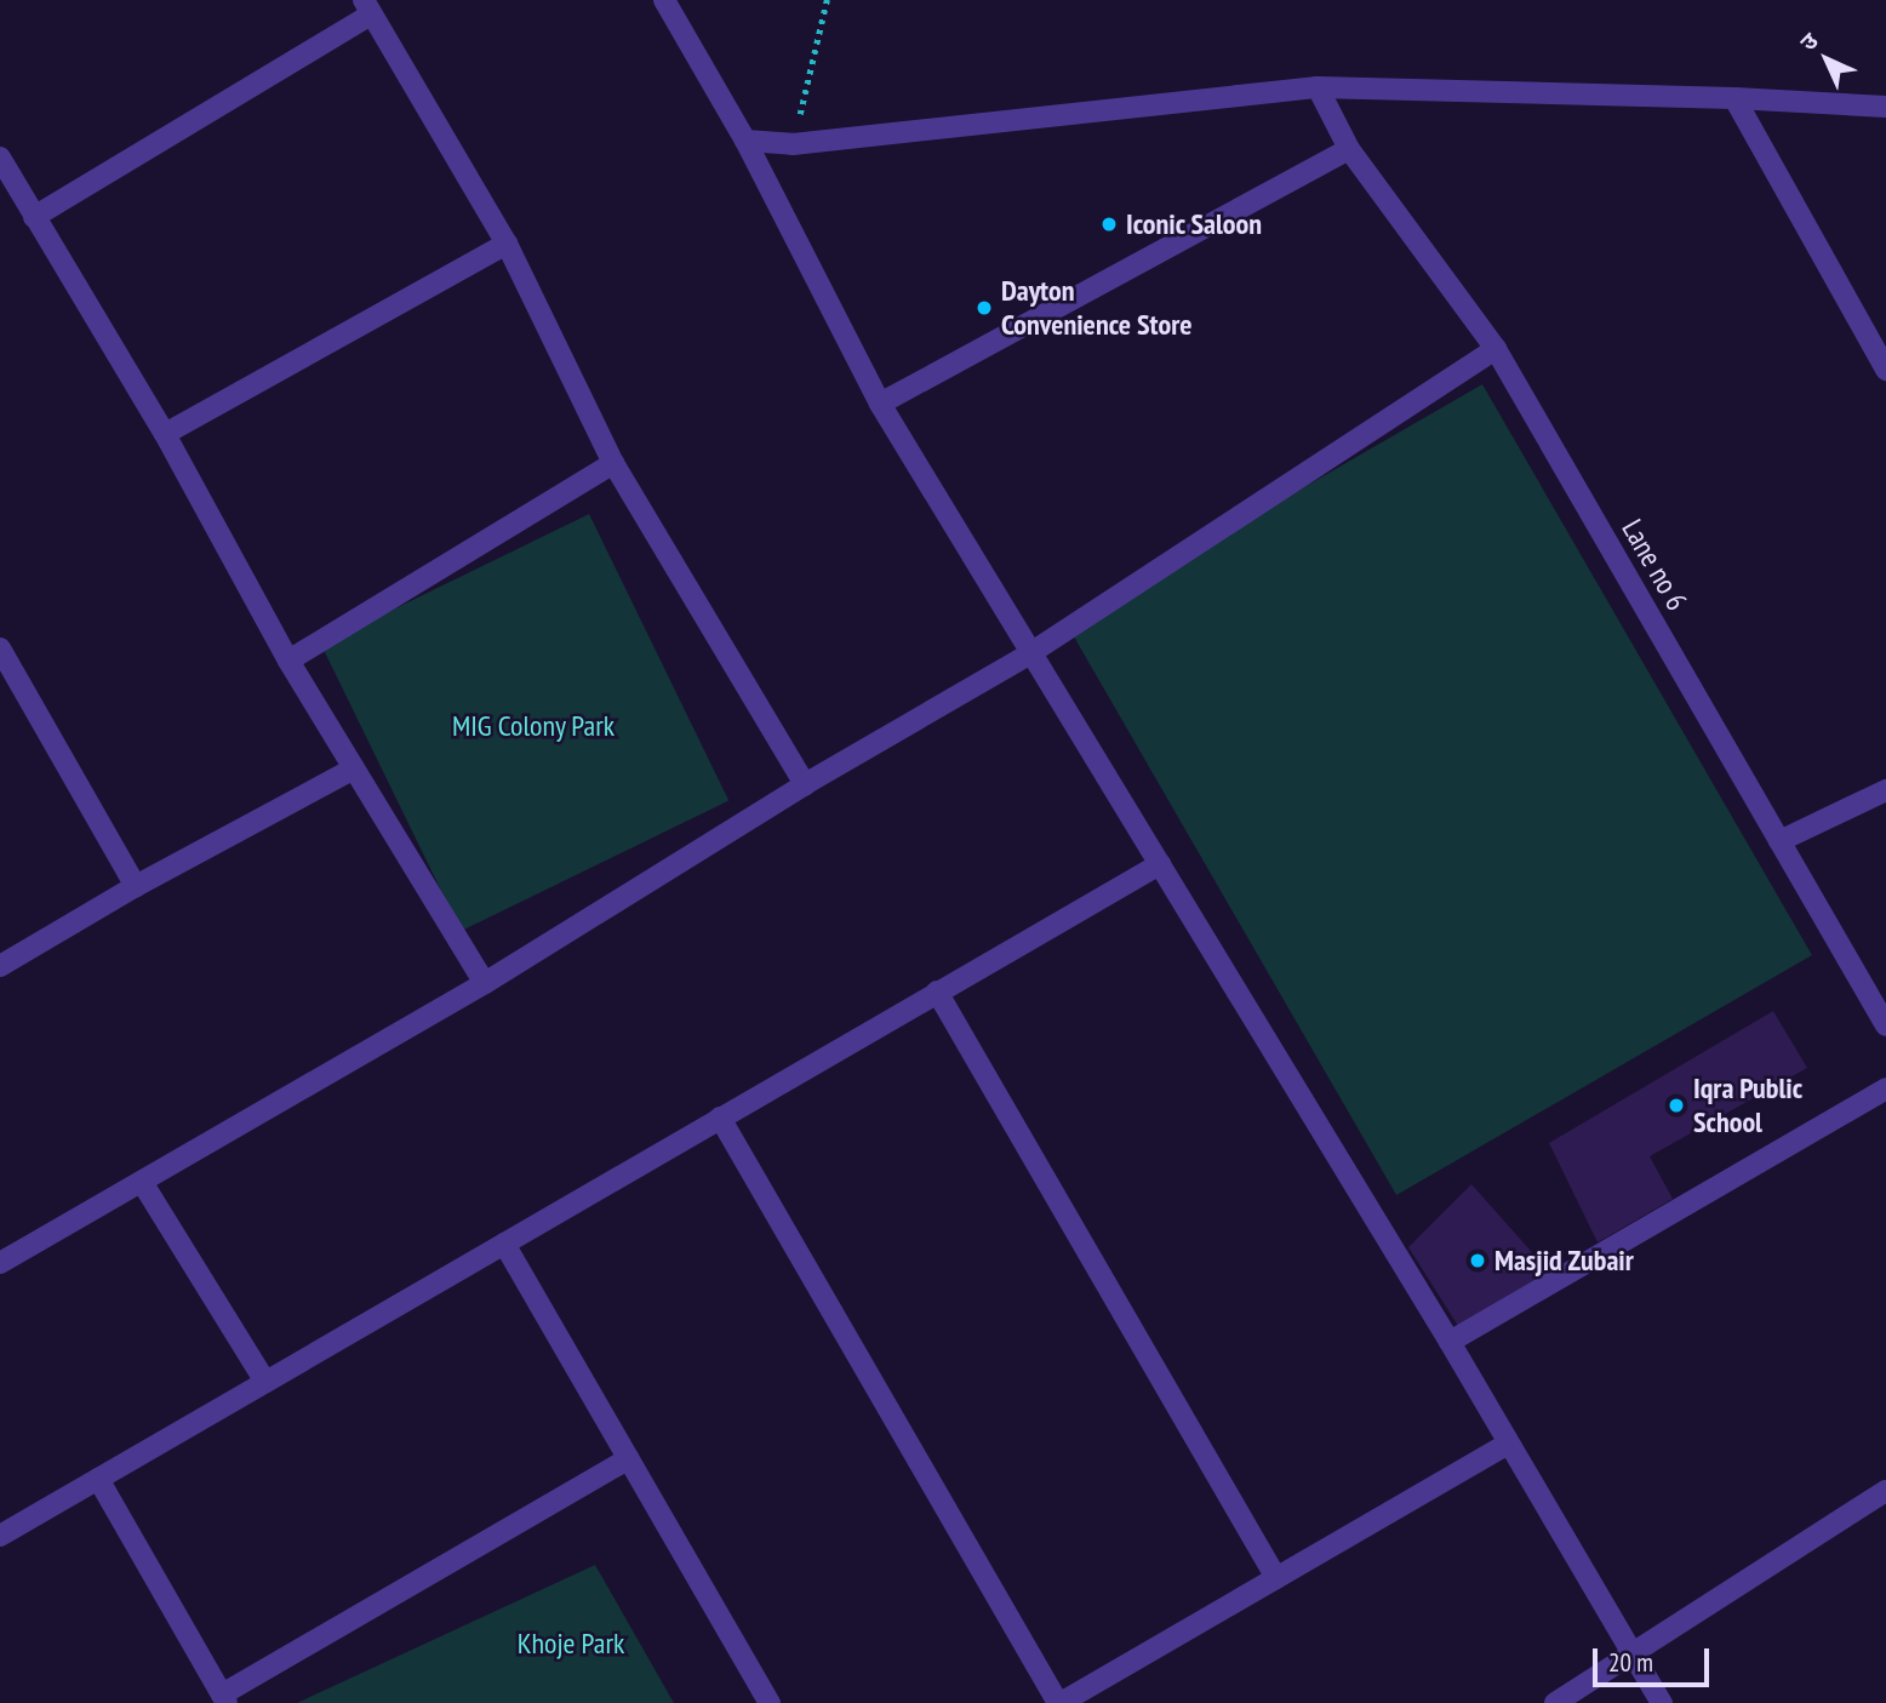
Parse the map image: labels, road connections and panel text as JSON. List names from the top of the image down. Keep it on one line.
{"streets":{"street":["Lane no 6"]},"parks":["MIG Colony Park","Khoje Park"],"places":["Iconic Saloon","Dayton Convenience Store","Iqra Public School","Masjid Zubair"],"scale_bar":"20 m","north":"top left"}
